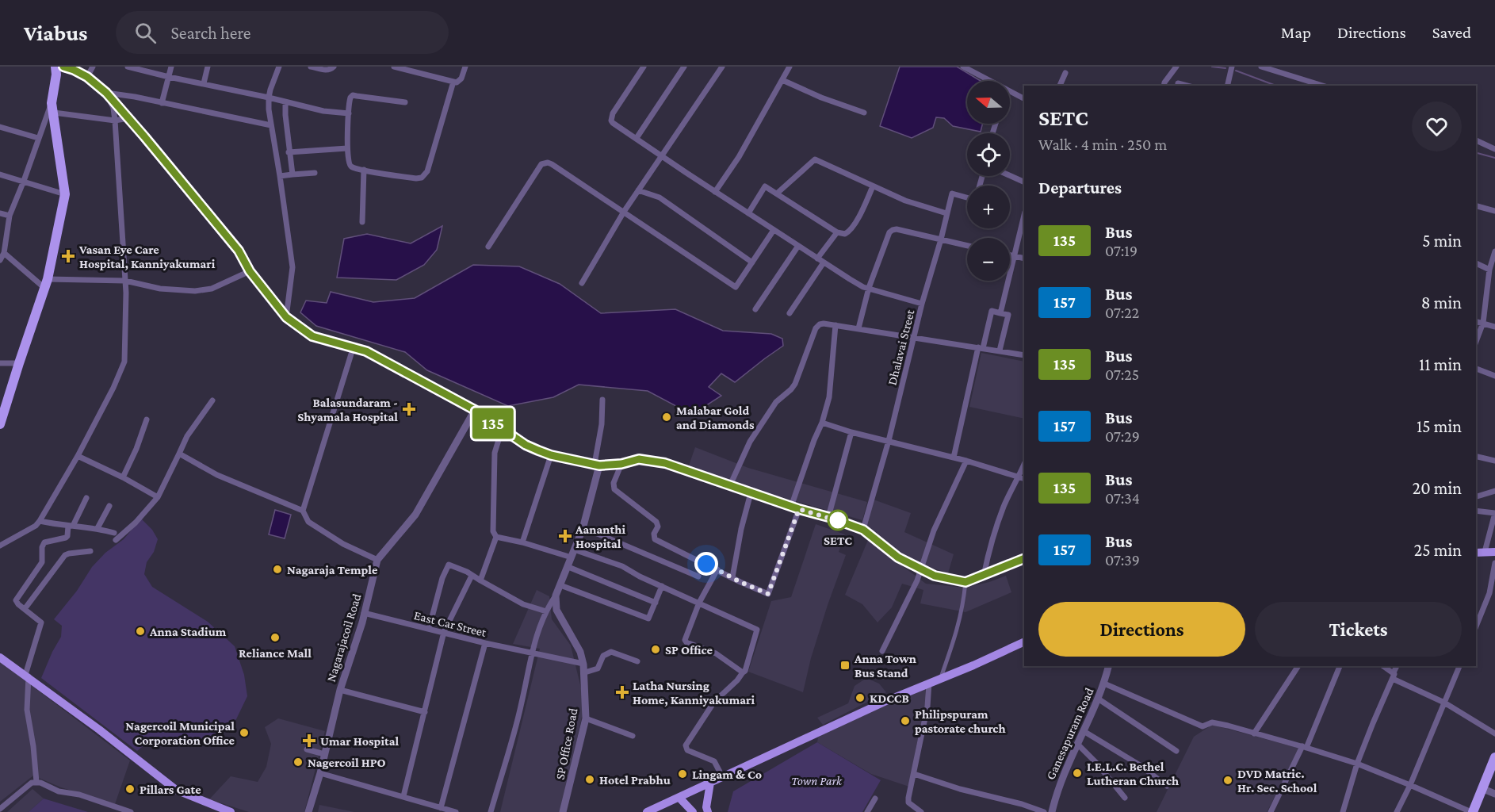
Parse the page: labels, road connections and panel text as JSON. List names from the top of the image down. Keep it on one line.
{"streets":{"street":["Dhalavai Street","East Car Street","Nagarajacoil Road","Ganesapuram Road","SP Office Road"]},"crossings":[["East Car Street","Nagarajacoil Road"],["East Car Street","SP Office Road"]],"parks":["Town Park"],"places":{"health":["Vasan Eye Care Hospital, Kanniyakumari","Balasundaram - Shyamala Hospital","Aananthi Hospital","Latha Nursing Home, Kanniyakumari","Umar Hospital"],"other":["Malabar Gold and Diamonds","SETC","Nagaraja Temple","Anna Stadium","Reliance Mall","SP Office","KDCCB","Philipspuram pastorate church","Nagercoil Municipal Corporation Office","Nagercoil HPO","I.E.L.C. Bethel Lutheran Church","Lingam & Co","Hotel Prabhu","DVD Matric. Hr. Sec. School","Pillars Gate"],"transit":["Anna Town Bus Stand"]},"lines":["bus line 135"],"north":"left","page":{"header":"Viabus","search":"Search here","nav":["Map","Directions","Saved"],"on_map":"135","map_buttons":["+","−"],"heading":[["SETC","Walk · 4 min · 250 m"],"Departures"],"list":[{"mark":"135","name":"Bus","note":"07:19","value":"5 min"},{"mark":"157","name":"Bus","note":"07:22","value":"8 min"},{"mark":"135","name":"Bus","note":"07:25","value":"11 min"},{"mark":"157","name":"Bus","note":"07:29","value":"15 min"},{"mark":"135","name":"Bus","note":"07:34","value":"20 min"},{"mark":"157","name":"Bus","note":"07:39","value":"25 min"}],"buttons":["Directions","Tickets"]}}
